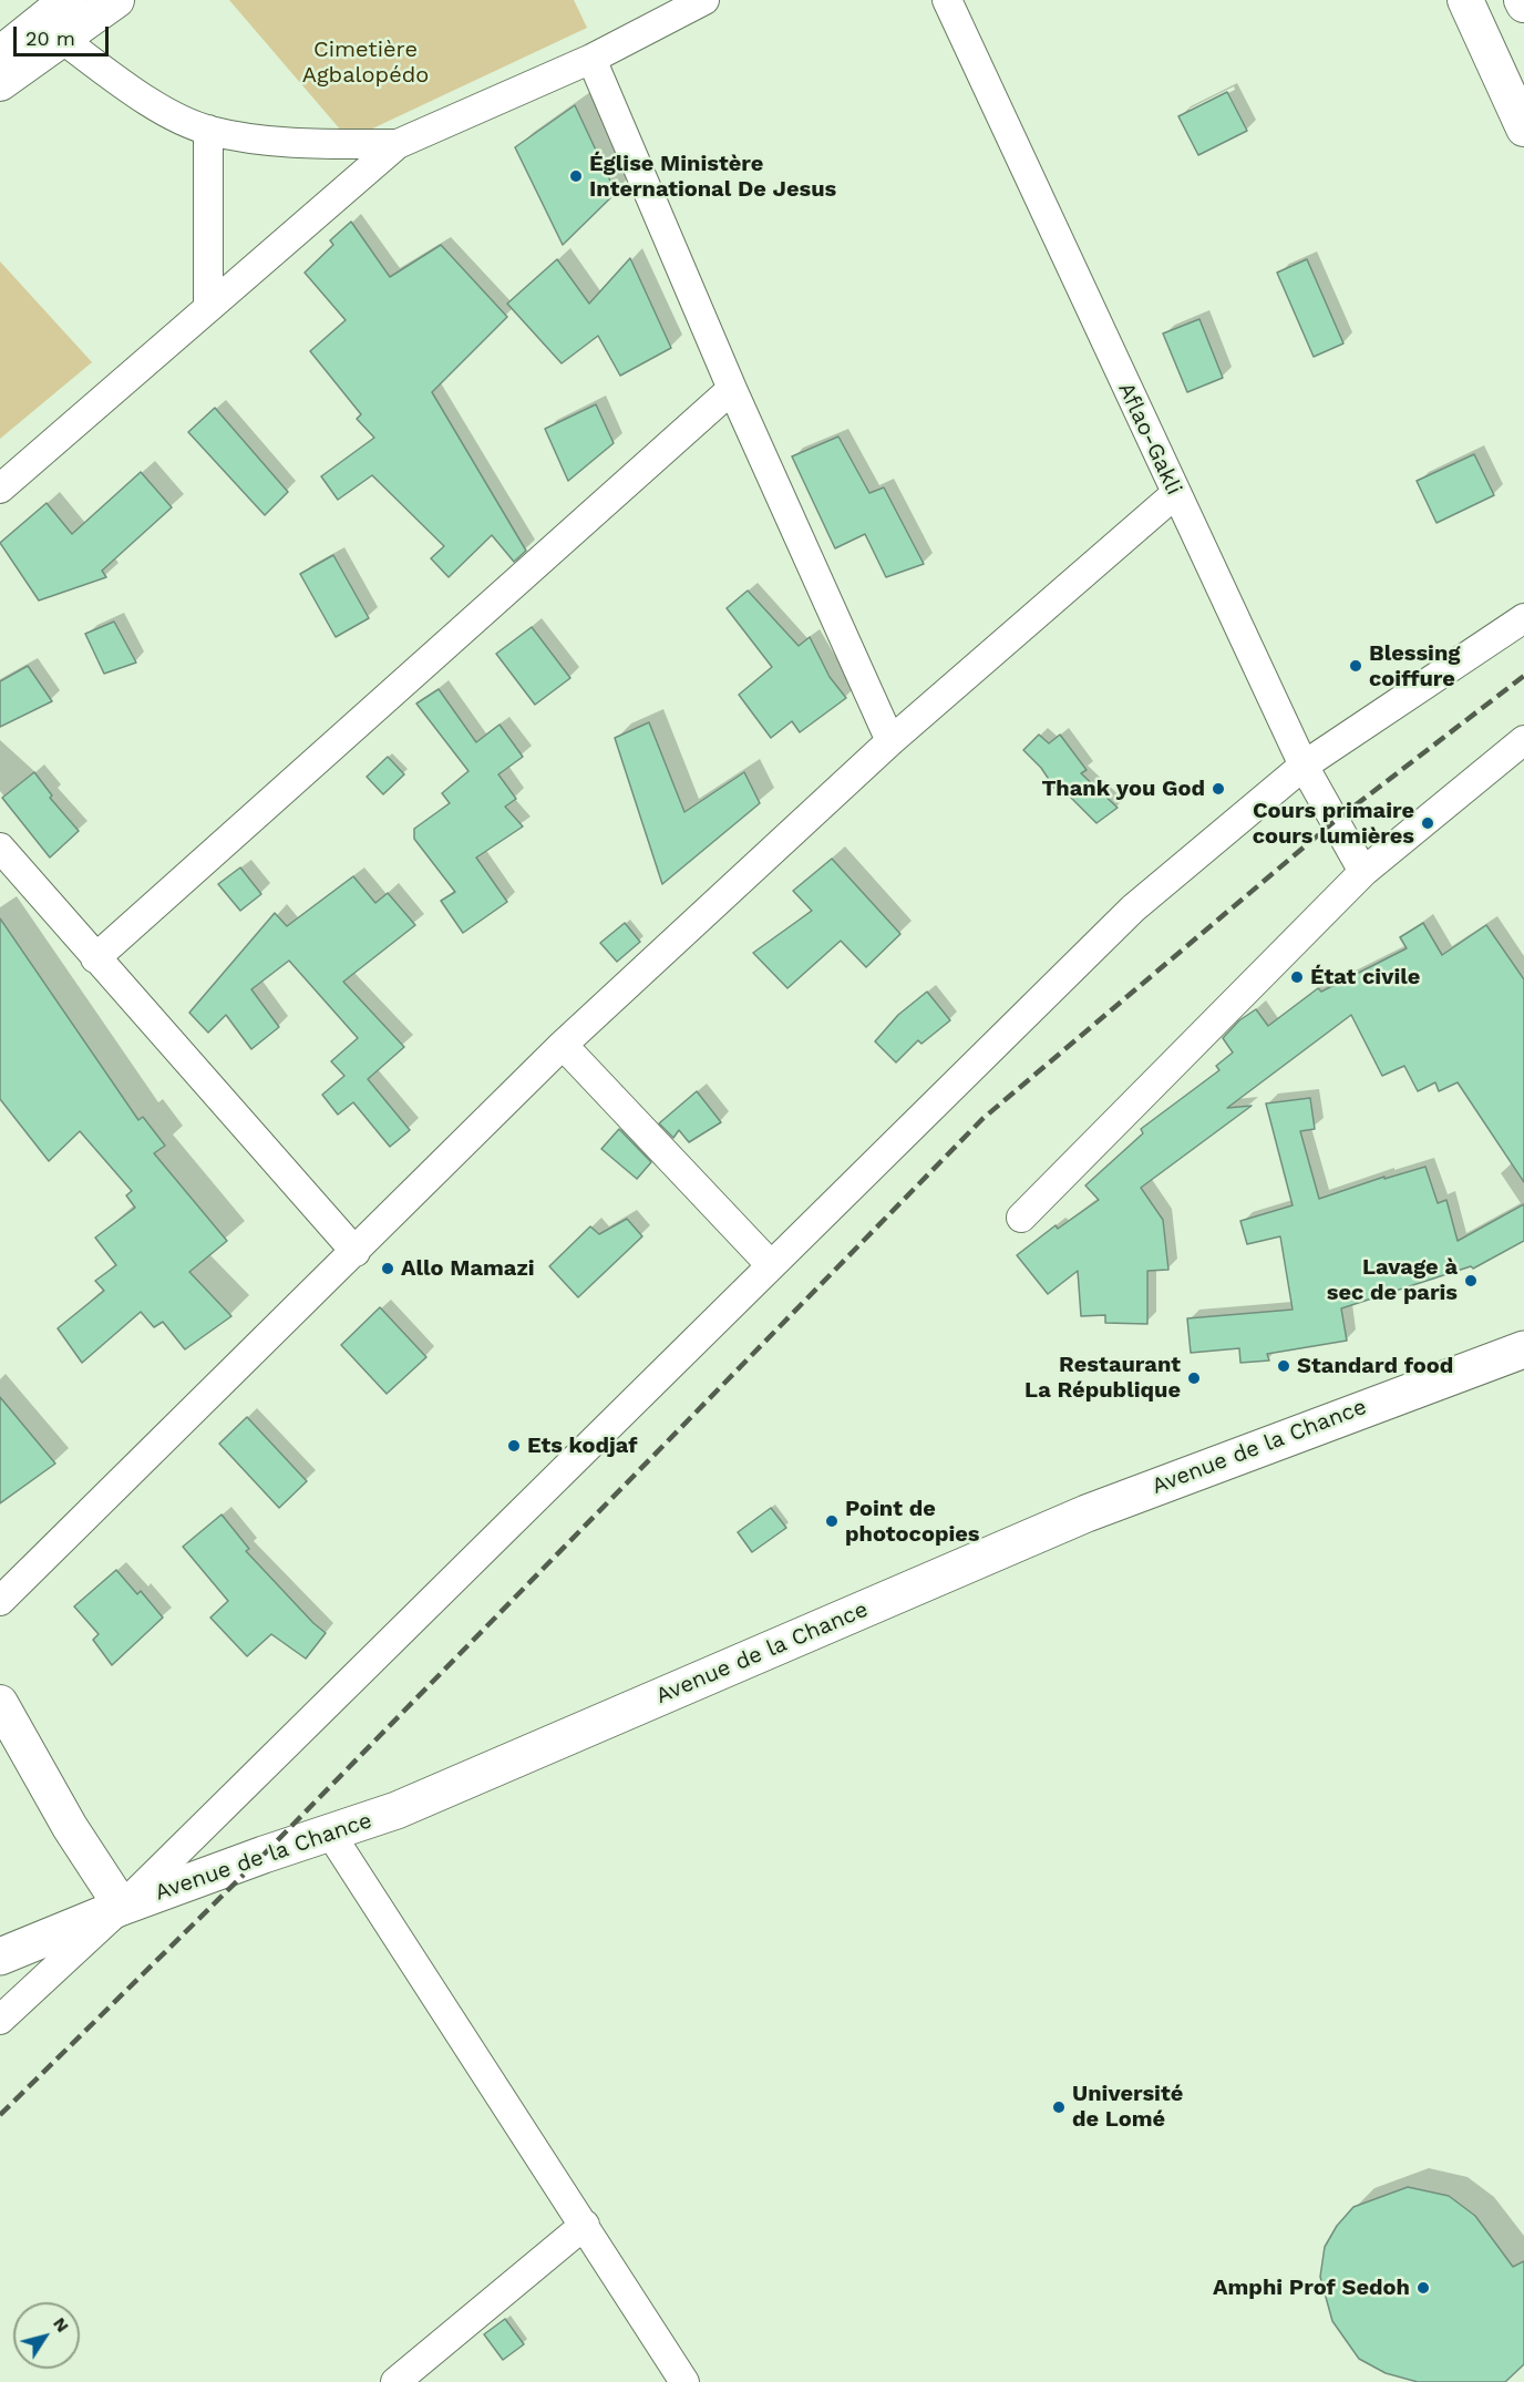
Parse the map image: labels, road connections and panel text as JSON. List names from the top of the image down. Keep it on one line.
{"streets":{"main road":["Avenue de la Chance"],"street":["Aflao-Gakli"]},"parks":["Cimetière Agbalopédo"],"places":["Église Ministère International De Jesus","Blessing coiffure","Thank you God","Cours primaire cours lumières","État civile","Allo Mamazi","Lavage à sec de paris","Standard food","Restaurant La République","Ets kodjaf","Point de photocopies","Université de Lomé","Amphi Prof Sedoh"],"scale_bar":"20 m","north":"top right"}
